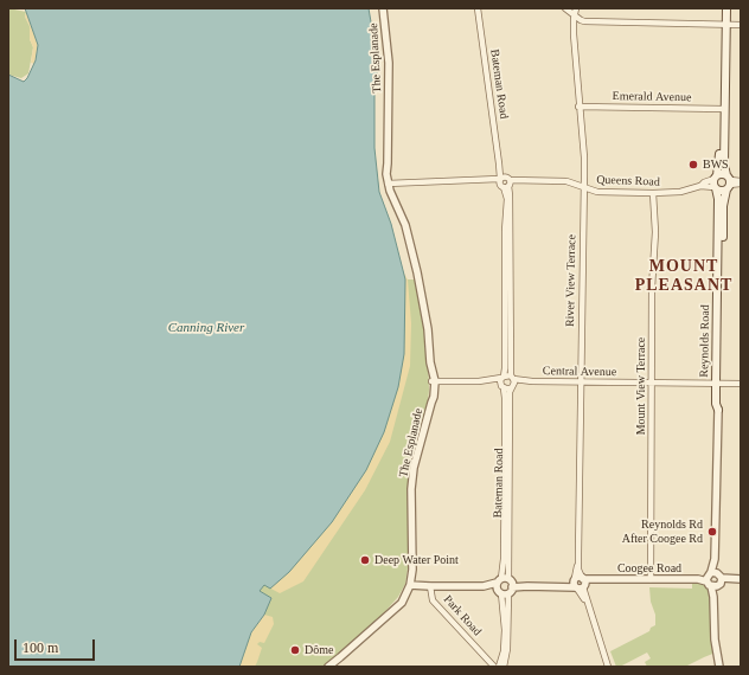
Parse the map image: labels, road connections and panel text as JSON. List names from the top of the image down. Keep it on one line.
{"streets":{"main road":["Reynolds Road"],"street":["The Esplanade","Bateman Road","Emerald Avenue","Queens Road","River View Terrace","Central Avenue","Mount View Terrace","Coogee Road","Park Road"]},"crossings":[["The Esplanade","Queens Road"],["The Esplanade","Central Avenue"],["The Esplanade","Coogee Road"],["Bateman Road","Queens Road"],["Bateman Road","Central Avenue"],["Bateman Road","Coogee Road"],["Emerald Avenue","River View Terrace"],["Emerald Avenue","Reynolds Road"],["Queens Road","River View Terrace"],["Queens Road","Reynolds Road"],["Queens Road","Mount View Terrace"],["River View Terrace","Central Avenue"],["River View Terrace","Coogee Road"],["Reynolds Road","Central Avenue"],["Reynolds Road","Coogee Road"],["Central Avenue","Mount View Terrace"],["Mount View Terrace","Coogee Road"],["Coogee Road","Park Road"]],"districts":["MOUNT PLEASANT"],"water":["Canning River"],"places":["BWS","Reynolds Rd After Coogee Rd","Deep Water Point","Dôme"],"scale_bar":"100 m"}
